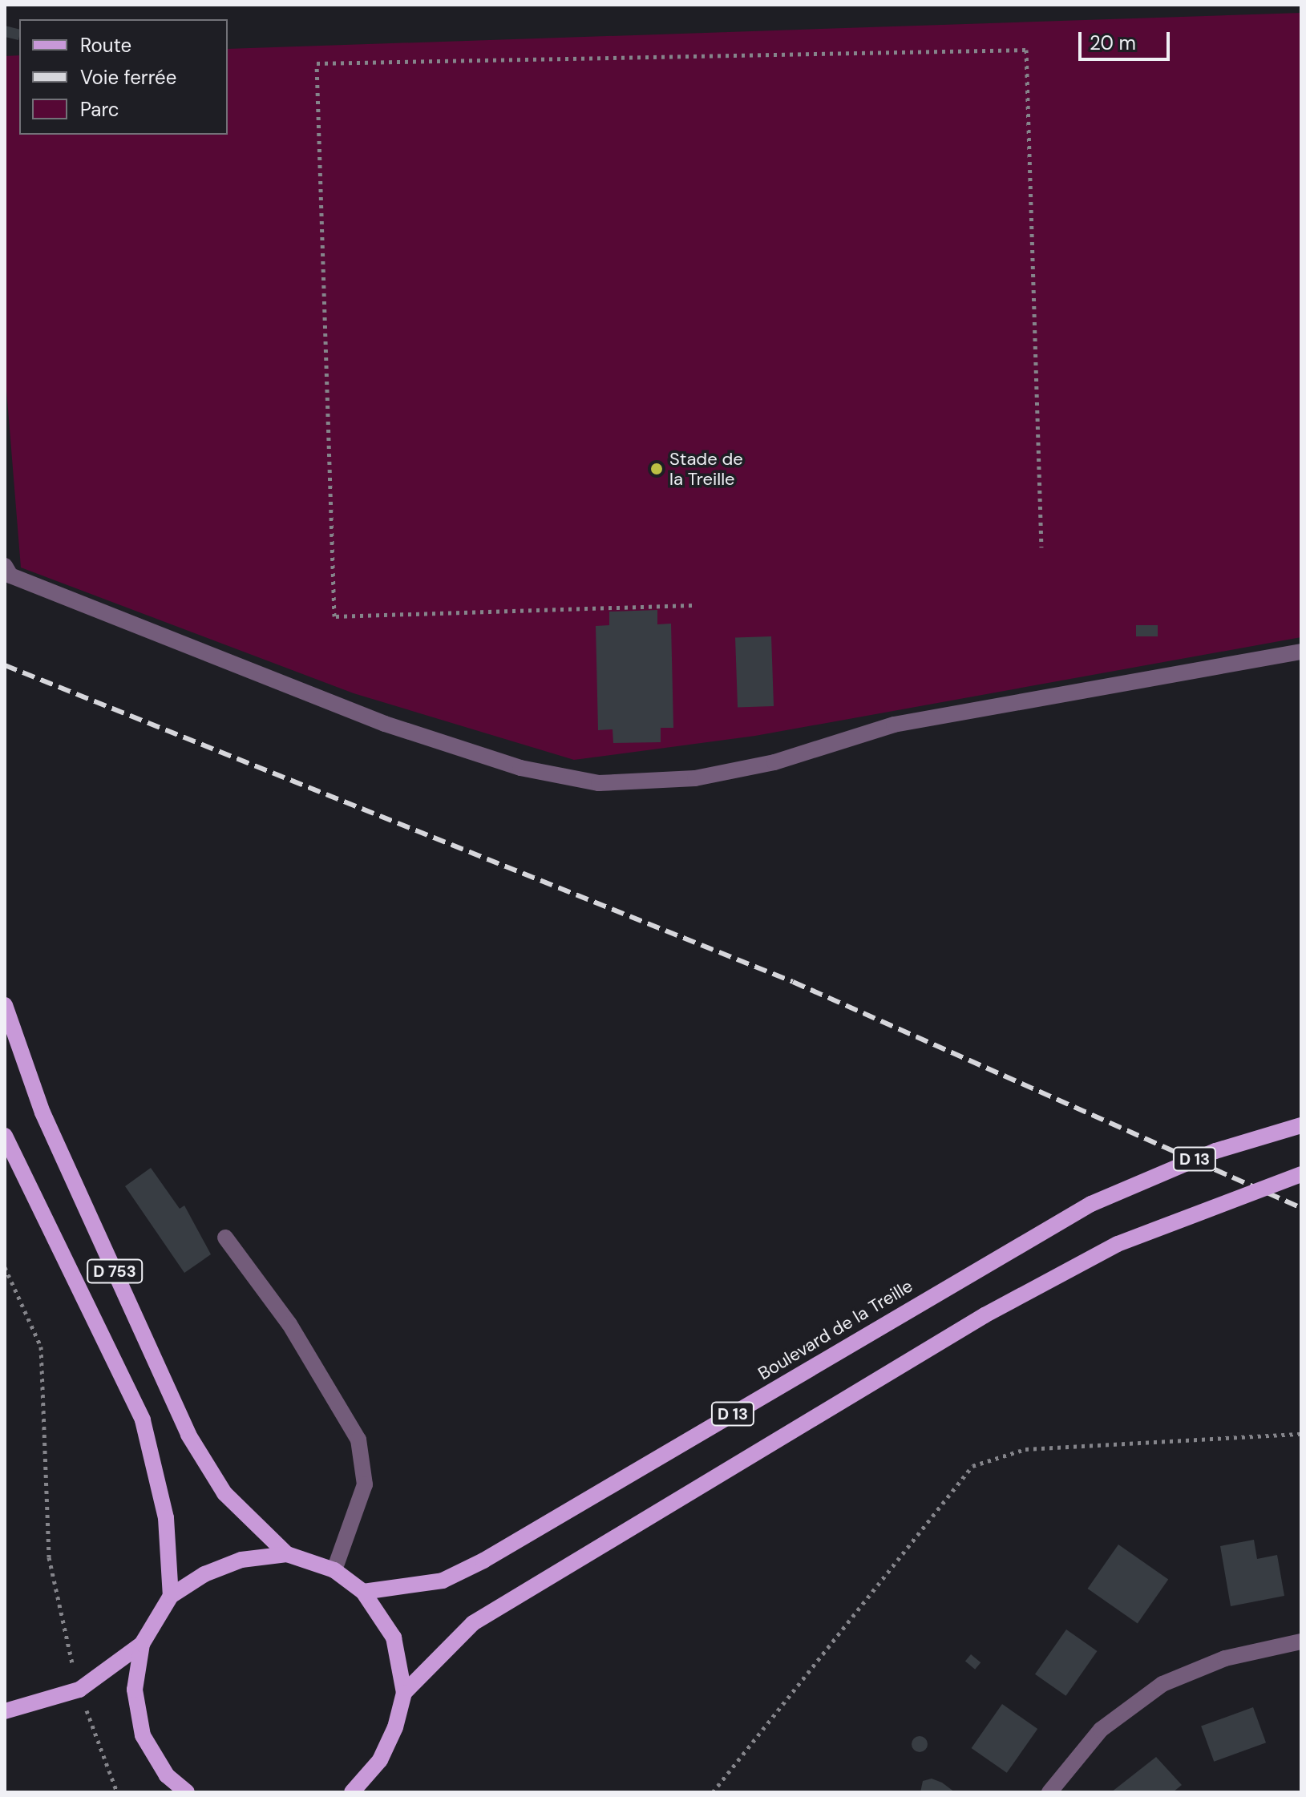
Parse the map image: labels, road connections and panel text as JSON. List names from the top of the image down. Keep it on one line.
{"streets":{"main road":["D 13","D 753","Boulevard de la Treille"]},"places":["Stade de la Treille"],"legend":["Route","Voie ferrée","Parc"],"scale_bar":"20 m"}
